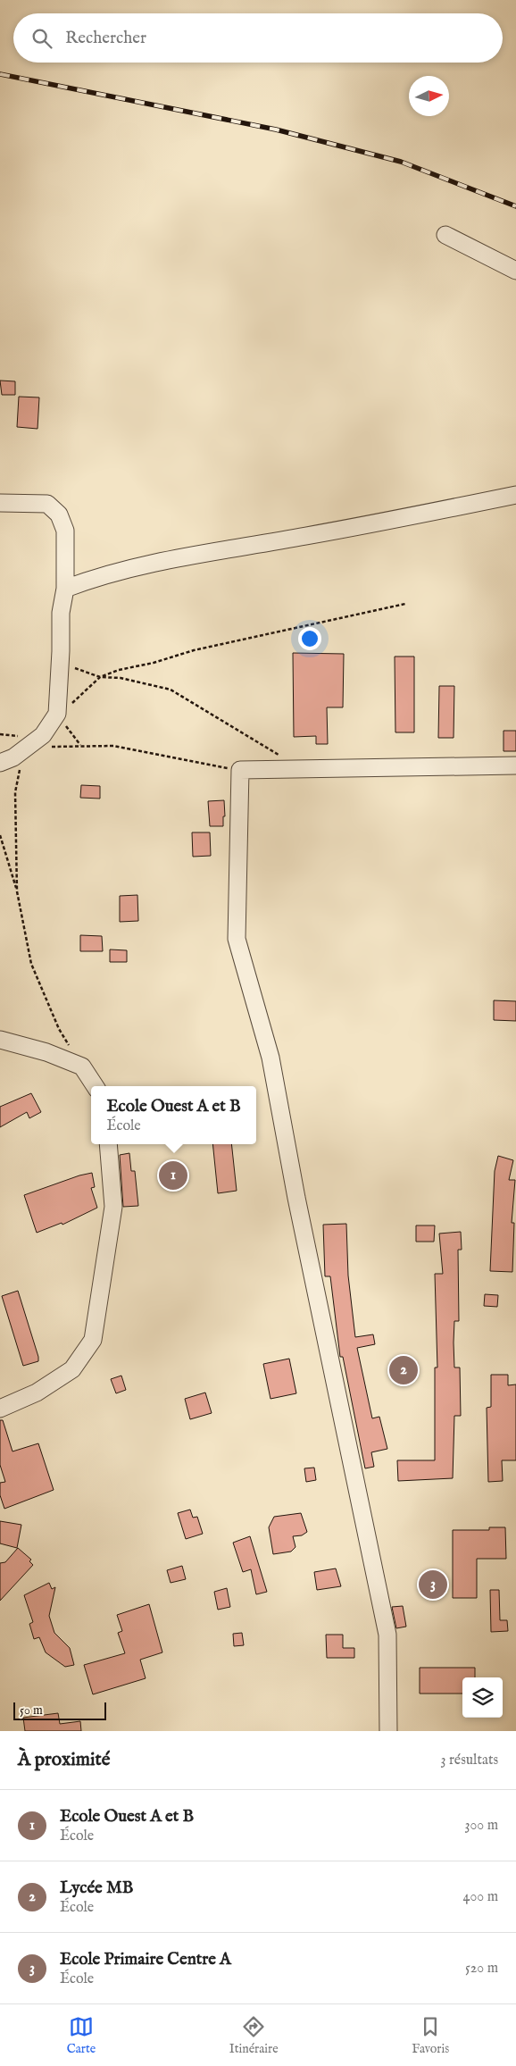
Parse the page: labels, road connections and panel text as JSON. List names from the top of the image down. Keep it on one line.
{"scale_bar":"50 m","north":"right","page":{"search":"Rechercher","popup":["Ecole Ouest A et B","École"],"pins":["1","2","3"],"scale":"50 m","heading":["À proximité","3 résultats"],"list":[{"mark":"1","name":"Ecole Ouest A et B","note":"École","value":"300 m"},{"mark":"2","name":"Lycée MB","note":"École","value":"400 m"},{"mark":"3","name":"Ecole Primaire Centre A","note":"École","value":"520 m"}],"nav":["Carte","Itinéraire","Favoris"]}}
